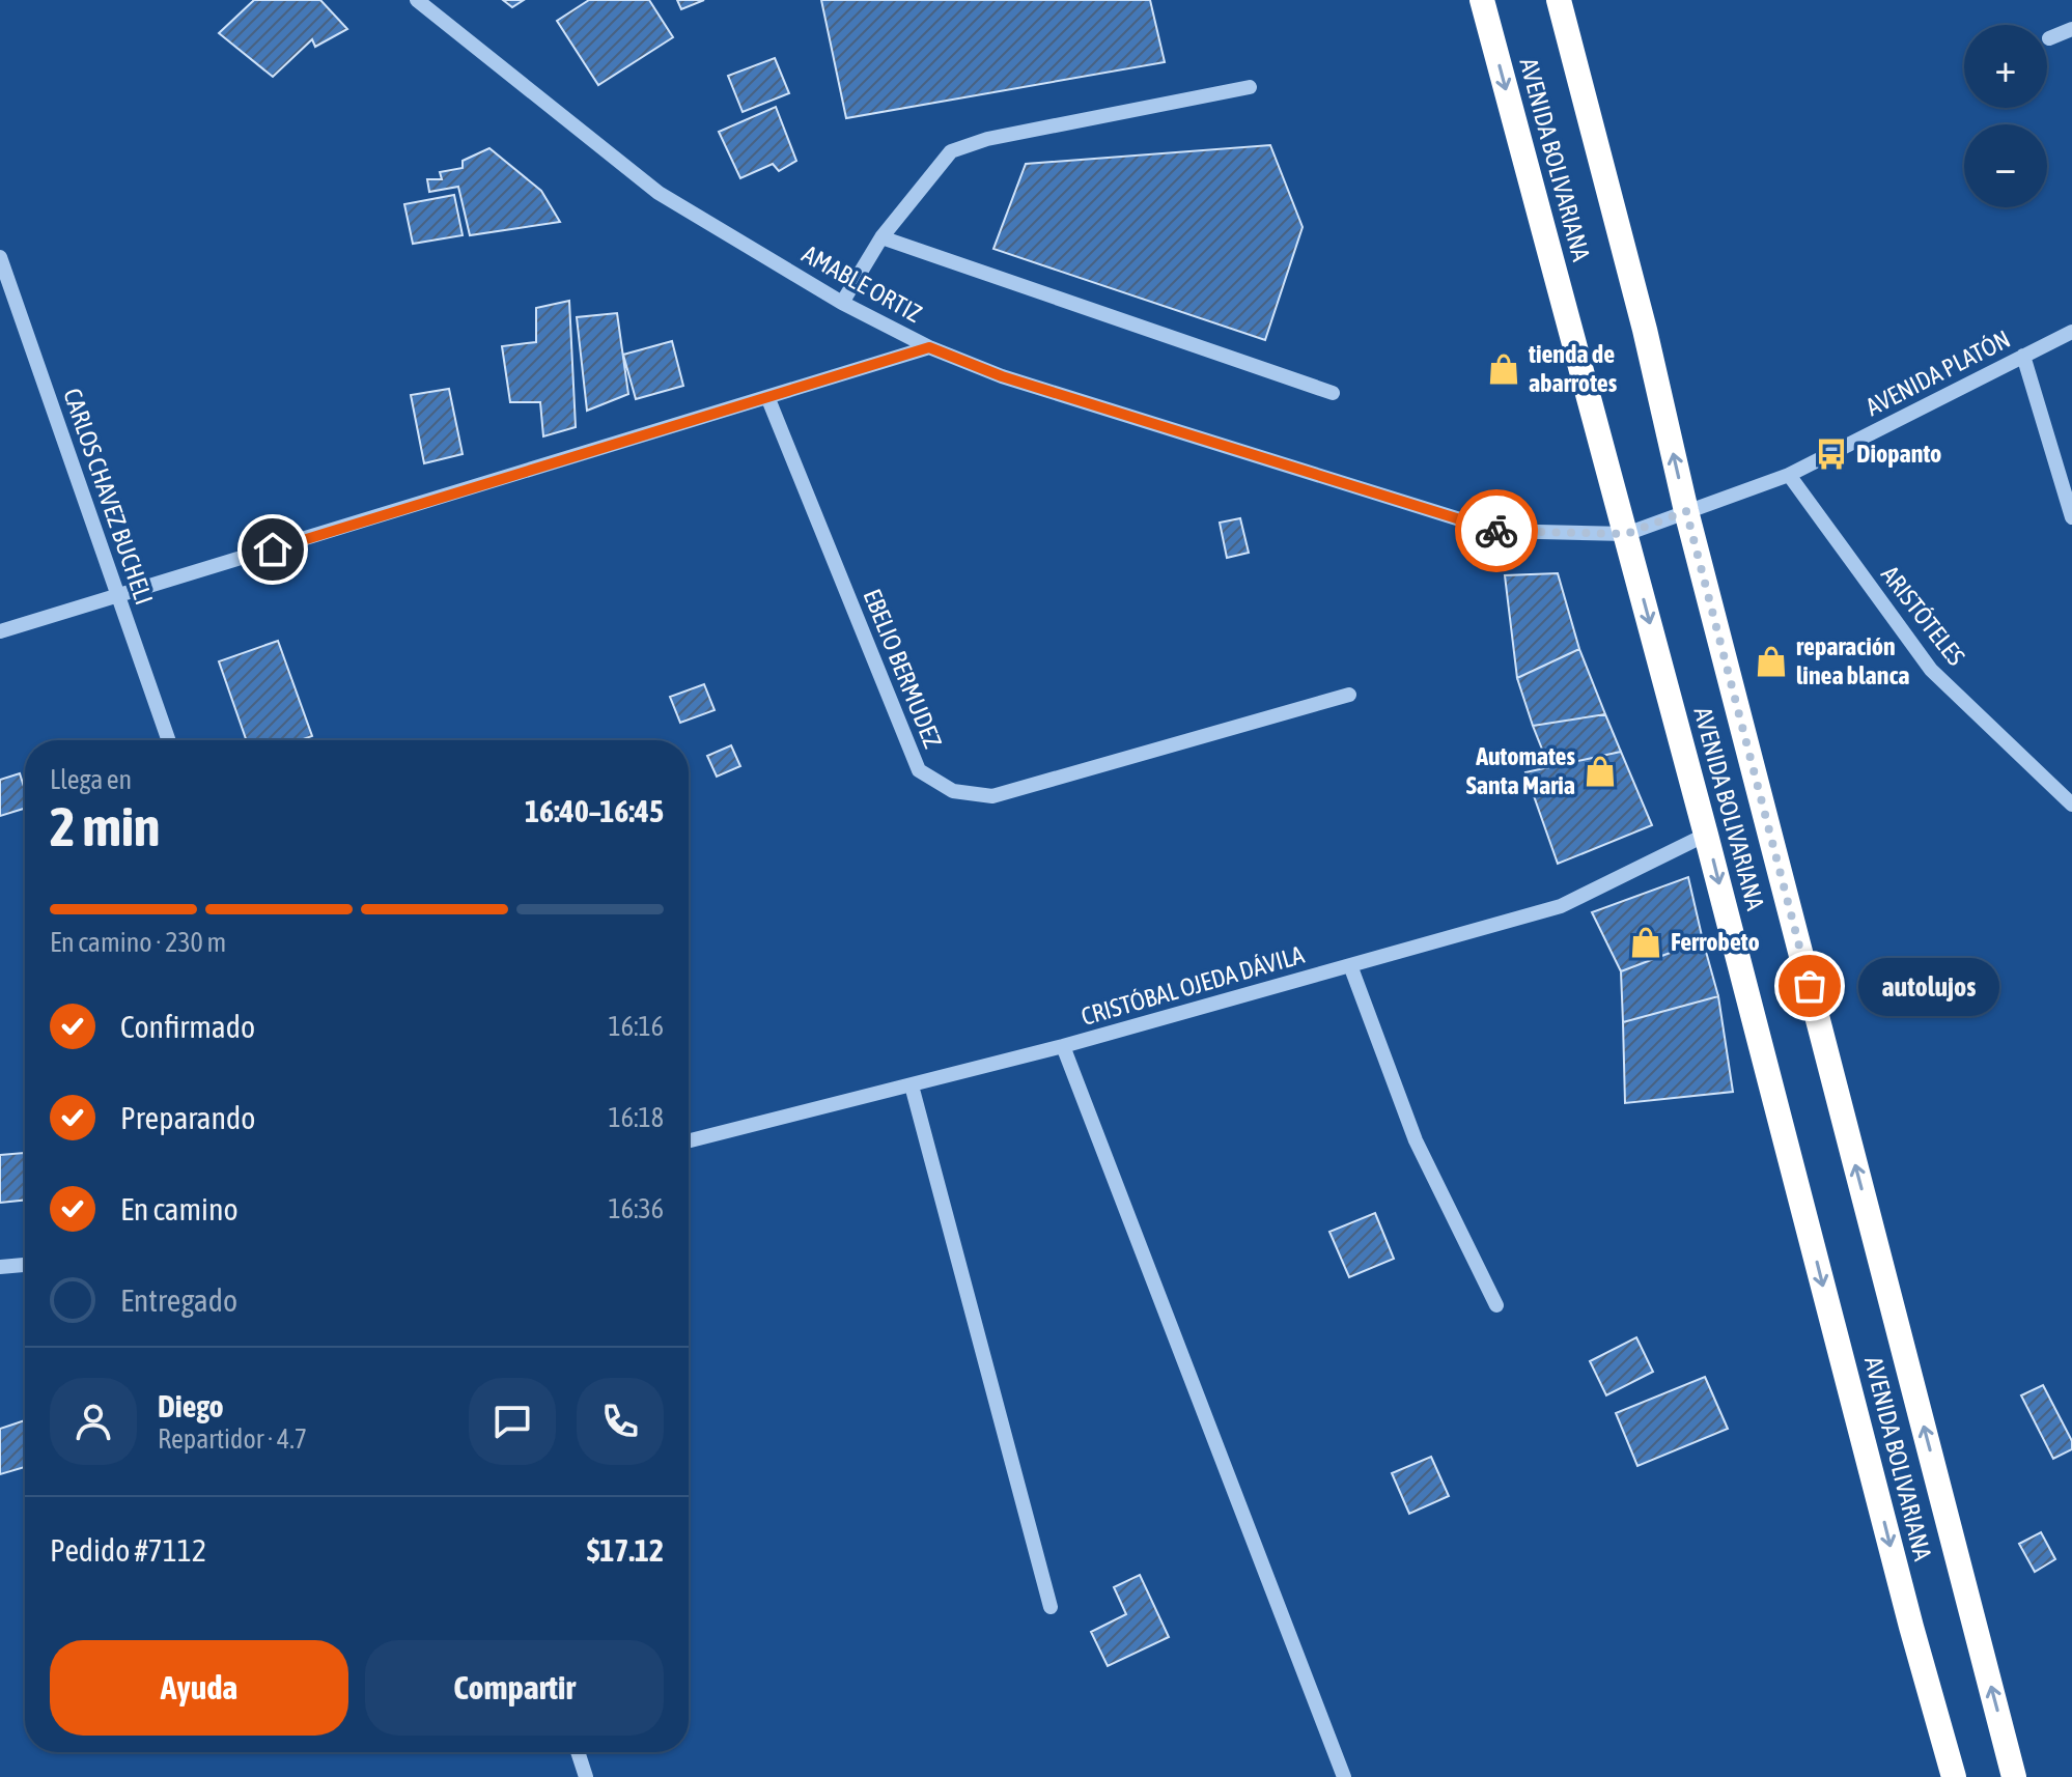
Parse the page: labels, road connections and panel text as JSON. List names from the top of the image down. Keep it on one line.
{"streets":{"highway":["AVENIDA BOLIVARIANA"],"street":["AMABLE ORTIZ","AVENIDA PLATÓN","CARLOS CHAVEZ BUCHELI","ARISTÓTELES","EBELIO BERMUDEZ","CRISTÓBAL OJEDA DÁVILA"]},"crossings":[["AVENIDA BOLIVARIANA","AMABLE ORTIZ"],["AVENIDA BOLIVARIANA","AVENIDA PLATÓN"],["AVENIDA BOLIVARIANA","CRISTÓBAL OJEDA DÁVILA"],["AMABLE ORTIZ","AVENIDA PLATÓN"],["AVENIDA PLATÓN","ARISTÓTELES"]],"places":{"shop":["tienda de abarrotes","reparación linea blanca","Automates Santa Maria","Ferrobeto"],"bus stop":["Diopanto"],"other":["autolujos"]},"page":{"map_buttons":["+","−"],"heading":["2 min","Llega en","16:40–16:45"],"panel":["Diego","Repartidor · 4.7","Pedido #7112","$17.12"],"bar":"En camino · 230 m","bubble":"autolujos","list":[["Confirmado","16:16"],["Preparando","16:18"],["En camino","16:36"],"Entregado"],"buttons":["Ayuda","Compartir"]}}
